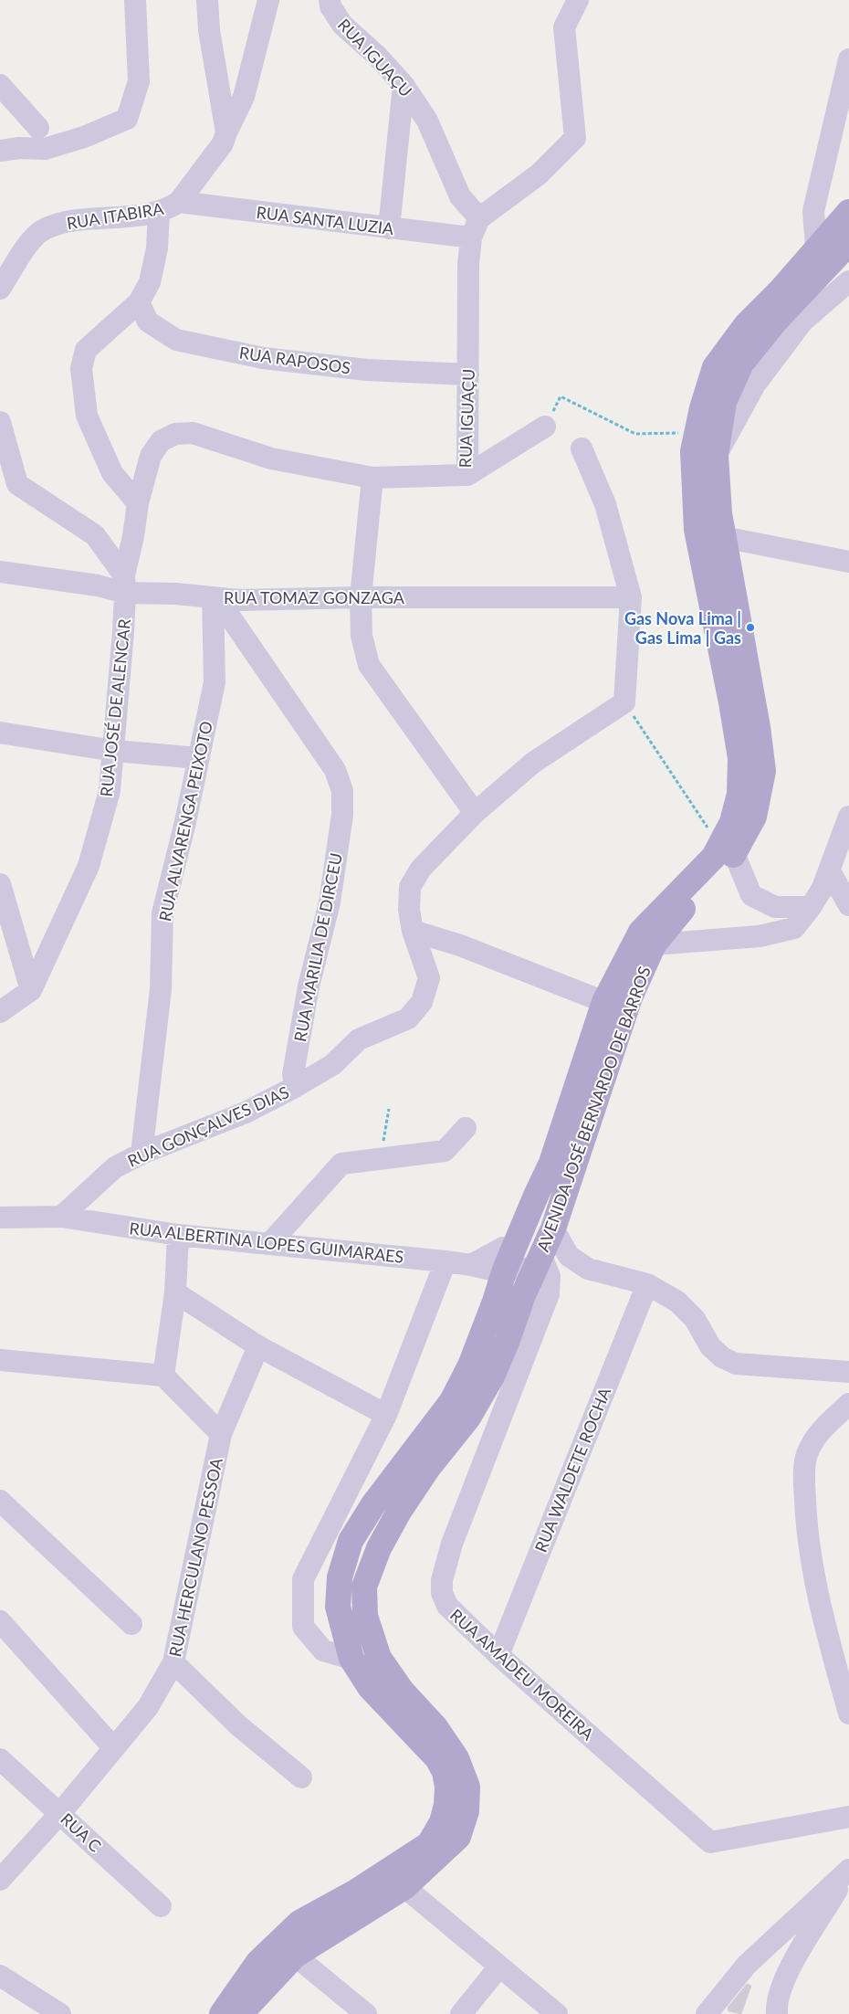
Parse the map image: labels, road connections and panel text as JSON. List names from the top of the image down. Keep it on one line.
{"streets":{"main road":["AVENIDA JOSÉ BERNARDO DE BARROS"],"street":["RUA IGUAÇU","RUA ITABIRA","RUA SANTA LUZIA","RUA RAPOSOS","RUA TOMAZ GONZAGA","RUA JOSÉ DE ALENCAR","RUA ALVARENGA PEIXOTO","RUA MARILIA DE DIRCEU","RUA GONÇALVES DIAS","RUA ALBERTINA LOPES GUIMARAES","RUA WALDETE ROCHA","RUA HERCULANO PESSOA","RUA AMADEU MOREIRA","RUA C"]},"crossings":[["RUA IGUAÇU","RUA SANTA LUZIA"],["RUA IGUAÇU","RUA RAPOSOS"],["RUA IGUAÇU","RUA TOMAZ GONZAGA"],["RUA IGUAÇU","RUA JOSÉ DE ALENCAR"],["RUA ITABIRA","RUA SANTA LUZIA"],["RUA TOMAZ GONZAGA","RUA JOSÉ DE ALENCAR"],["RUA TOMAZ GONZAGA","RUA ALVARENGA PEIXOTO"],["RUA TOMAZ GONZAGA","RUA MARILIA DE DIRCEU"],["RUA ALVARENGA PEIXOTO","RUA MARILIA DE DIRCEU"],["RUA ALVARENGA PEIXOTO","RUA GONÇALVES DIAS"],["RUA MARILIA DE DIRCEU","RUA GONÇALVES DIAS"],["AVENIDA JOSÉ BERNARDO DE BARROS","RUA ALBERTINA LOPES GUIMARAES"],["AVENIDA JOSÉ BERNARDO DE BARROS","RUA AMADEU MOREIRA"],["RUA GONÇALVES DIAS","RUA ALBERTINA LOPES GUIMARAES"],["RUA ALBERTINA LOPES GUIMARAES","RUA AMADEU MOREIRA"],["RUA WALDETE ROCHA","RUA AMADEU MOREIRA"],["RUA HERCULANO PESSOA","RUA C"]],"places":["Gas Nova Lima | Gas Lima | Gas"]}
